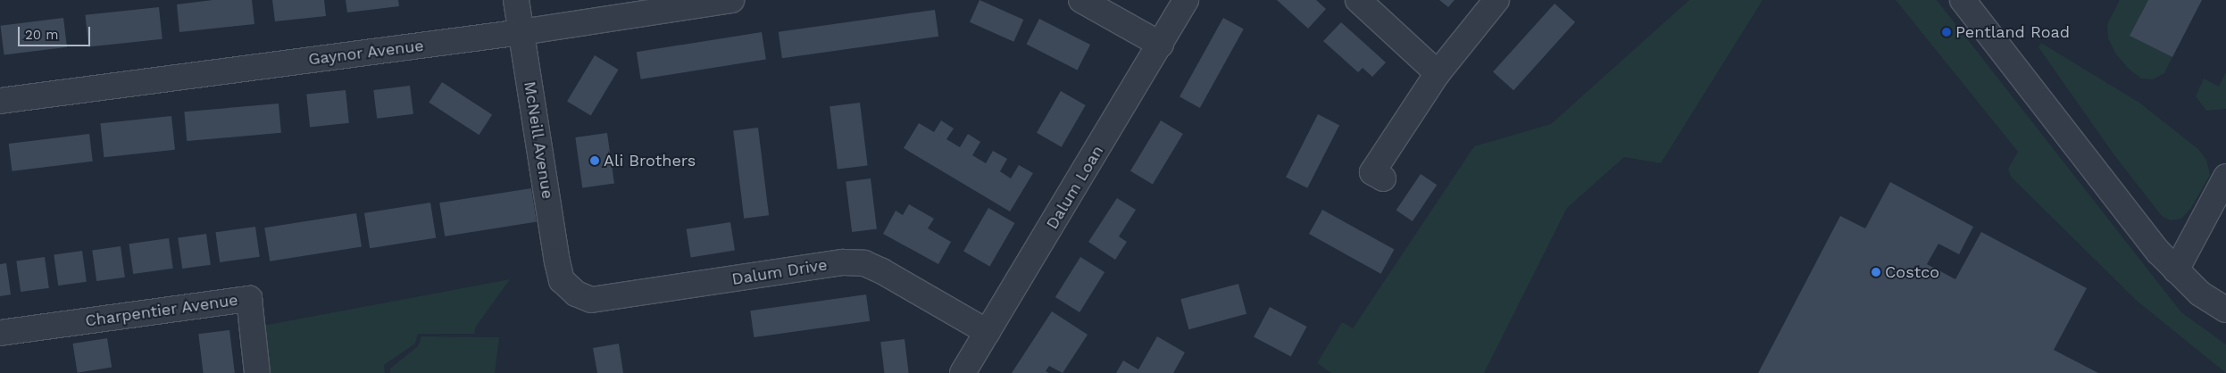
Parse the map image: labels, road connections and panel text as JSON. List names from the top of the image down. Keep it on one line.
{"streets":{"street":["Gaynor Avenue","McNeill Avenue","Dalum Loan","Dalum Drive","Charpentier Avenue"]},"crossings":[["Gaynor Avenue","McNeill Avenue"],["McNeill Avenue","Dalum Drive"],["Dalum Loan","Dalum Drive"]],"places":["Pentland Road","Ali Brothers","Costco"],"scale_bar":"20 m"}
